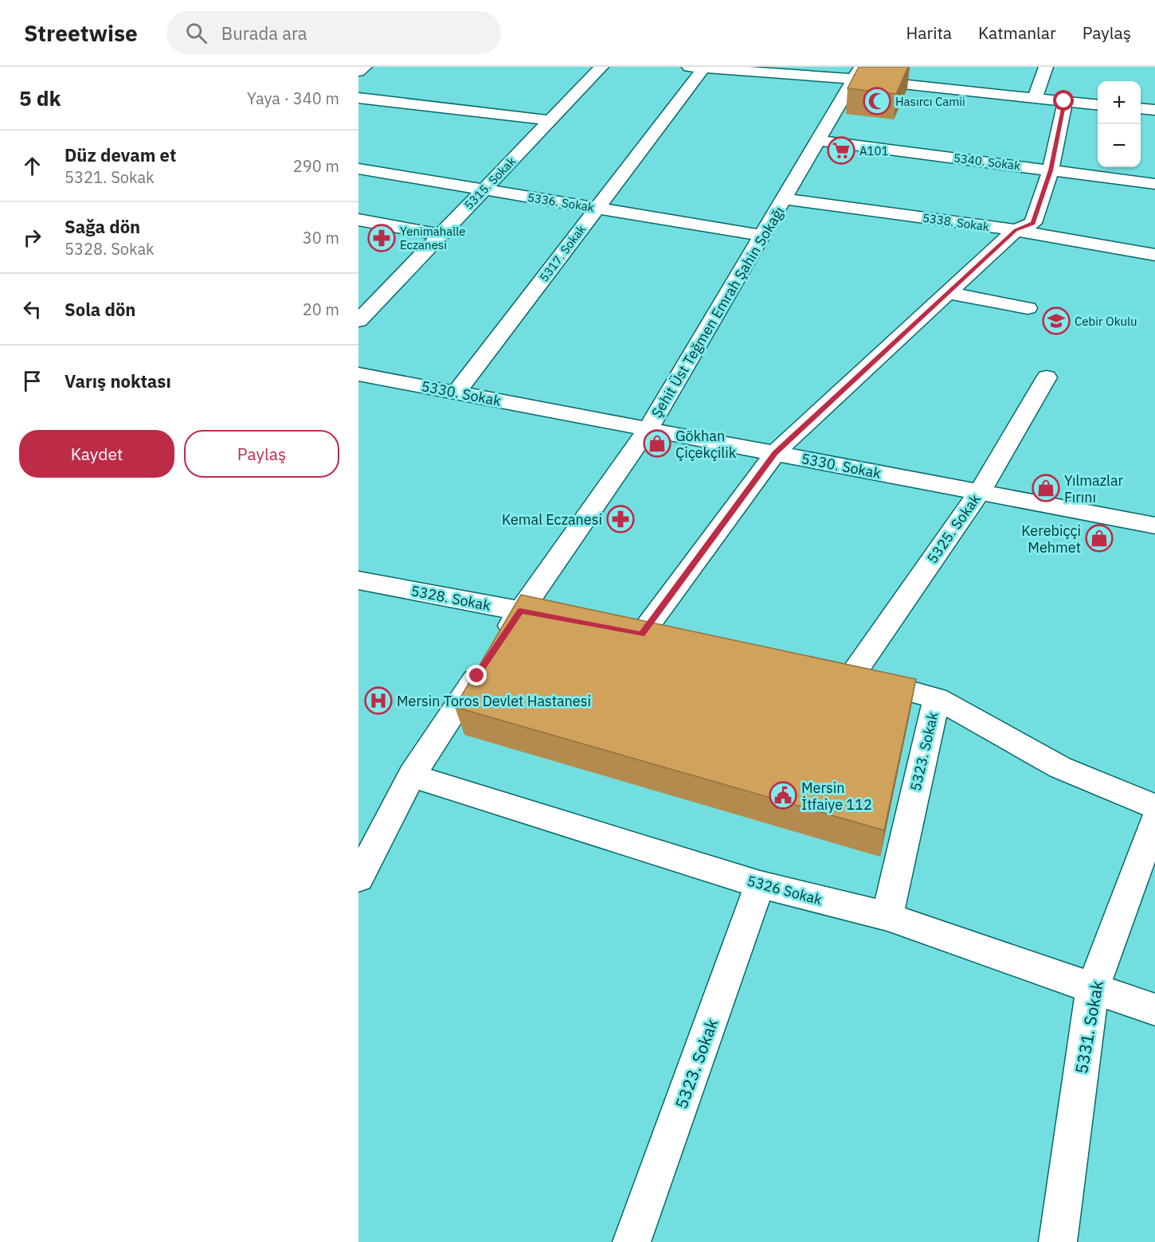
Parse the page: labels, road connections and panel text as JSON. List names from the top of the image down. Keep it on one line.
{"streets":{"street":["5340. Sokak","5315. Sokak","5336. Sokak","5338. Sokak","5317. Sokak","Şehit Üst Teğmen Emrah Şahin Sokağı","5330. Sokak","5325. Sokak","5328. Sokak","5323. Sokak","5326 Sokak","5331. Sokak"]},"crossings":[["5340. Sokak","Şehit Üst Teğmen Emrah Şahin Sokağı"],["5315. Sokak","5336. Sokak"],["5336. Sokak","5317. Sokak"],["5336. Sokak","Şehit Üst Teğmen Emrah Şahin Sokağı"],["5338. Sokak","Şehit Üst Teğmen Emrah Şahin Sokağı"],["5317. Sokak","5330. Sokak"],["Şehit Üst Teğmen Emrah Şahin Sokağı","5330. Sokak"],["Şehit Üst Teğmen Emrah Şahin Sokağı","5328. Sokak"],["Şehit Üst Teğmen Emrah Şahin Sokağı","5326 Sokak"],["5330. Sokak","5325. Sokak"],["5323. Sokak","5326 Sokak"],["5326 Sokak","5331. Sokak"]],"places":{"mosque":["Hasırcı Camii"],"supermarket":["A101"],"pharmacy":["Yenimahalle Eczanesi","Kemal Eczanesi"],"school or university":["Cebir Okulu"],"shop":["Gökhan Çiçekçilik","Yılmazlar Fırını","Kerebiççi Mehmet"],"hospital":["Mersin Toros Devlet Hastanesi"],"public building":["Mersin İtfaiye 112"]},"page":{"header":"Streetwise","search":"Burada ara","nav":["Harita","Katmanlar","Paylaş"],"heading":["5 dk","Yaya · 340 m"],"map_buttons":["+","−"],"list":[["Düz devam et","5321. Sokak","290 m"],["Sağa dön","5328. Sokak","30 m"],["Sola dön","20 m"],"Varış noktası"],"buttons":["Kaydet","Paylaş"]}}
